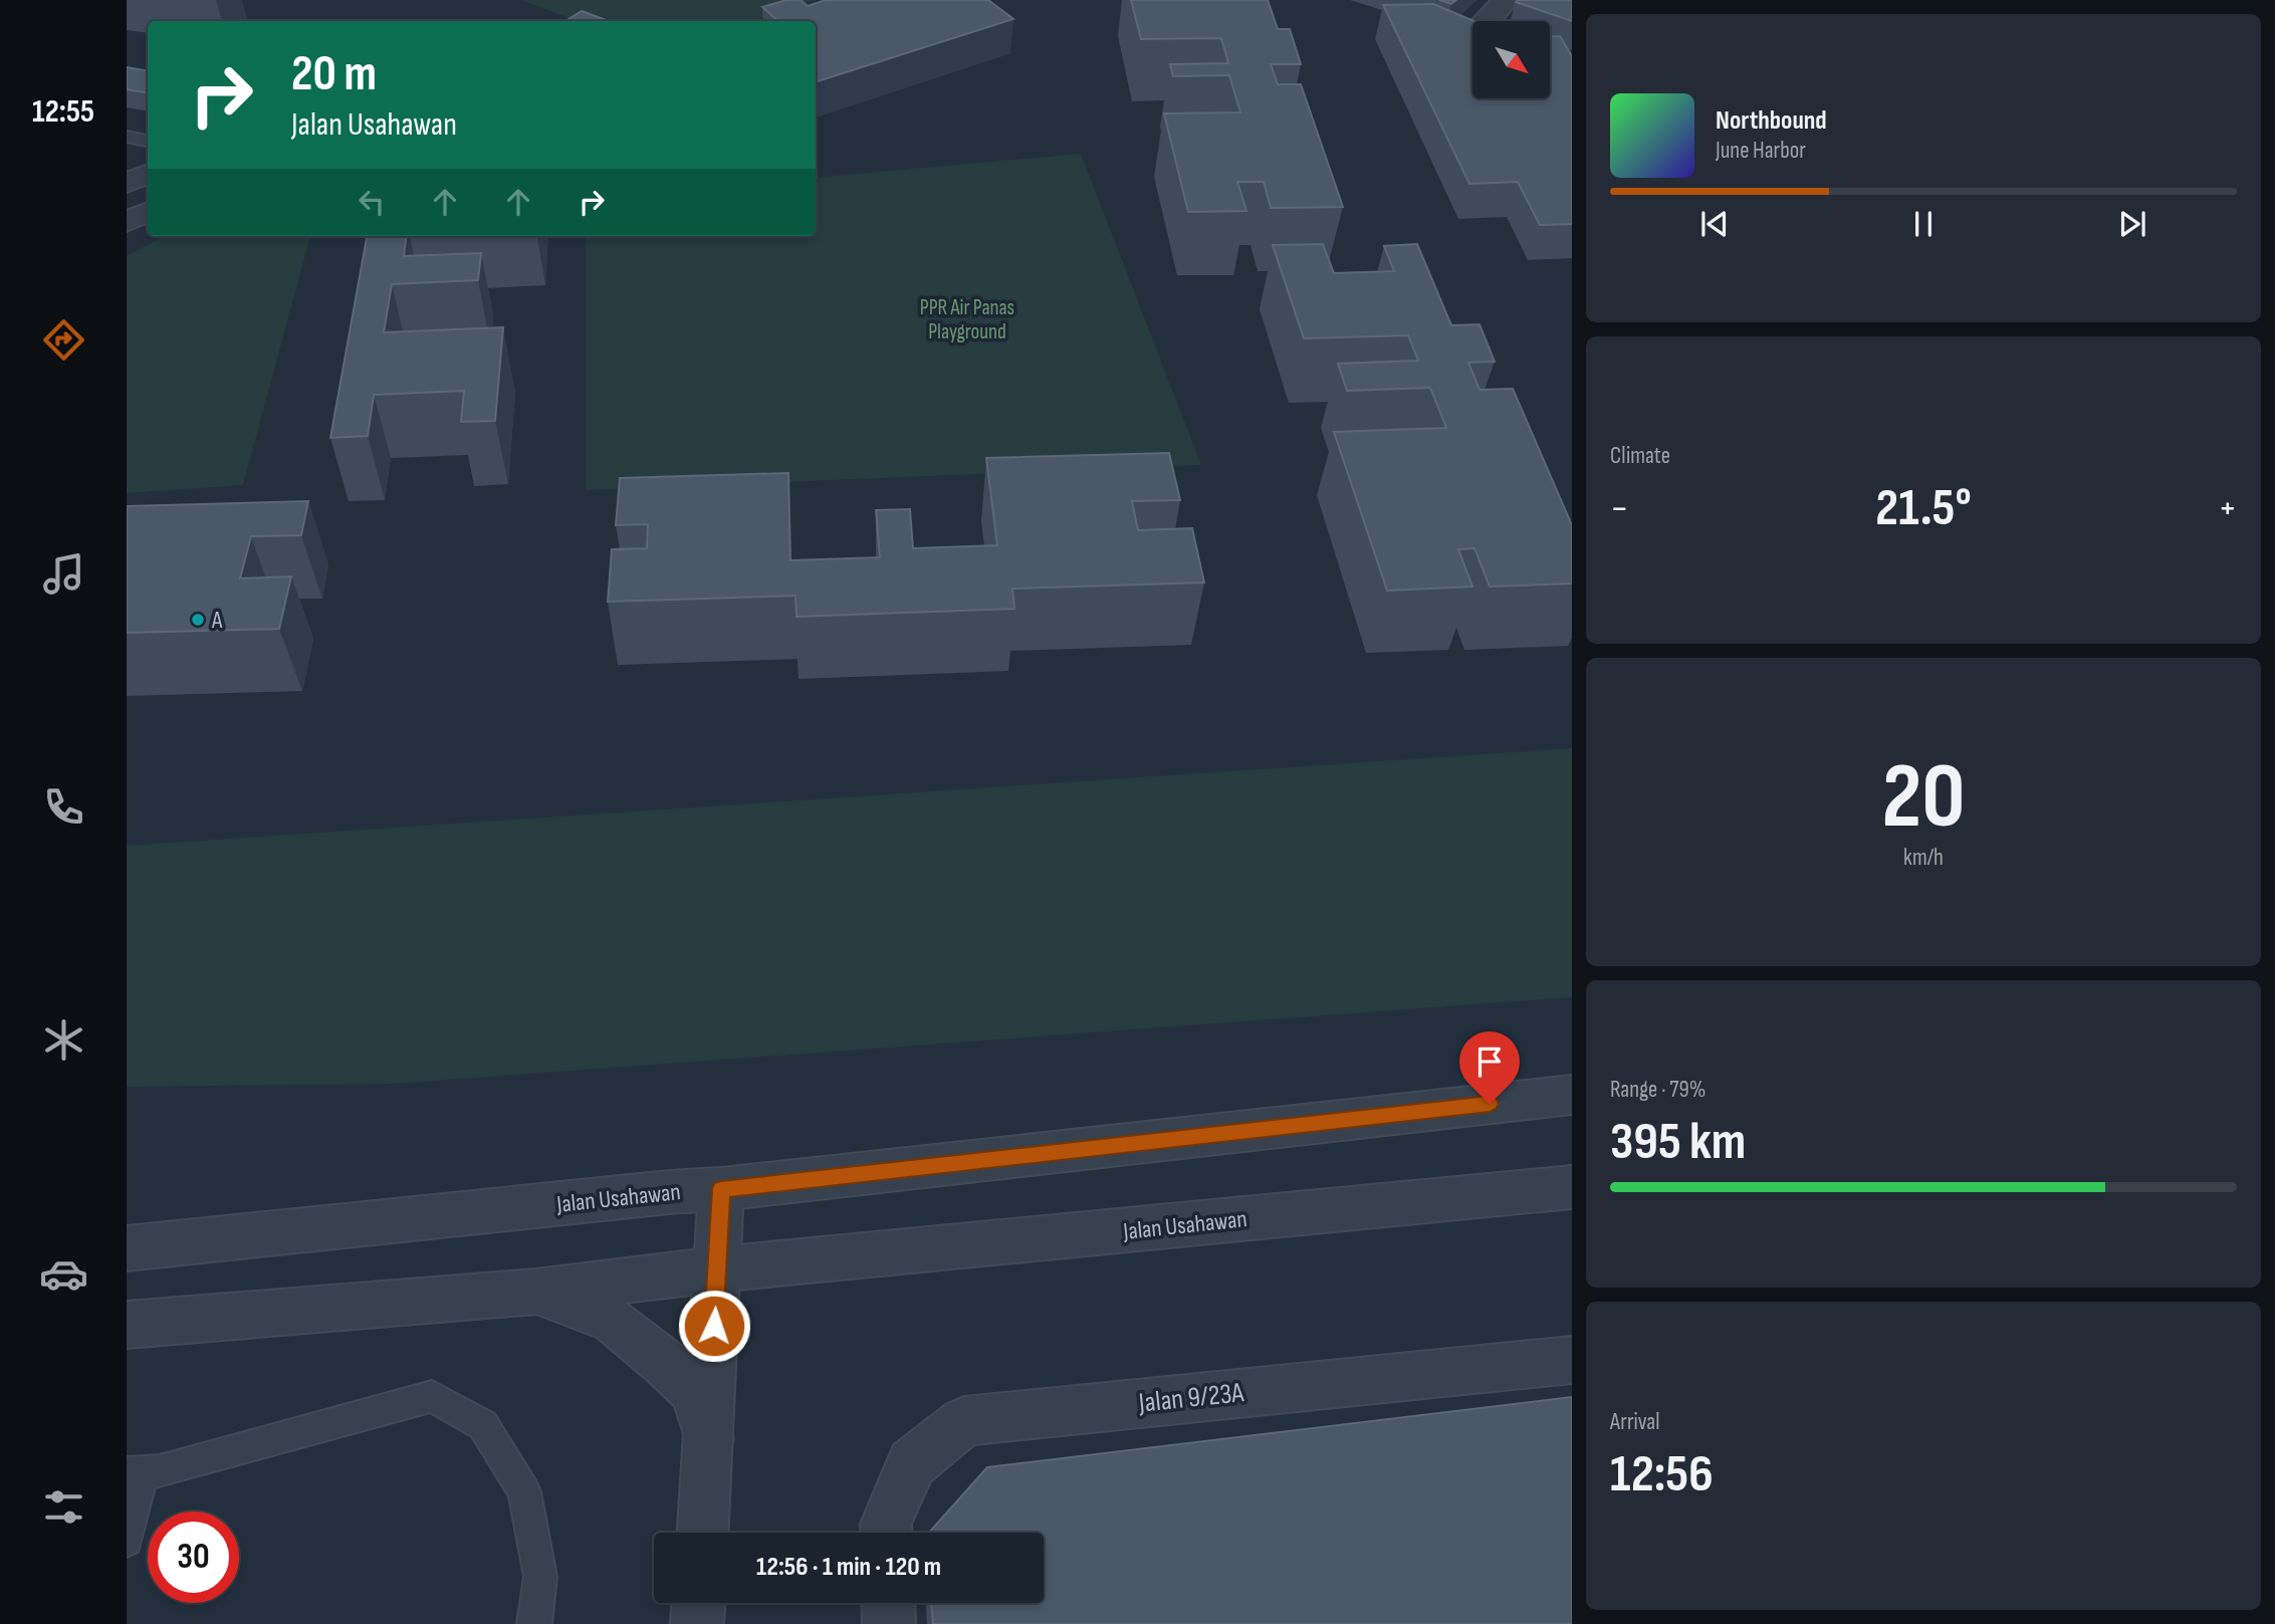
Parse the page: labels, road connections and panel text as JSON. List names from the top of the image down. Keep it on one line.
{"streets":{"street":["Jalan Usahawan","Jalan 9/23A"]},"parks":["PPR Air Panas Playground"],"places":["A"],"north":"bottom right","page":{"tabs":"12:55","turn":["20 m","Jalan Usahawan"],"song":["Northbound","June Harbor"],"tile":["Climate",["20","km/h"],["Range · 79%","395 km"],["Arrival","12:56"]],"heat":["−","21.5°","+"],"limit":"30","trip":"12:56 · 1 min · 120 m"}}
